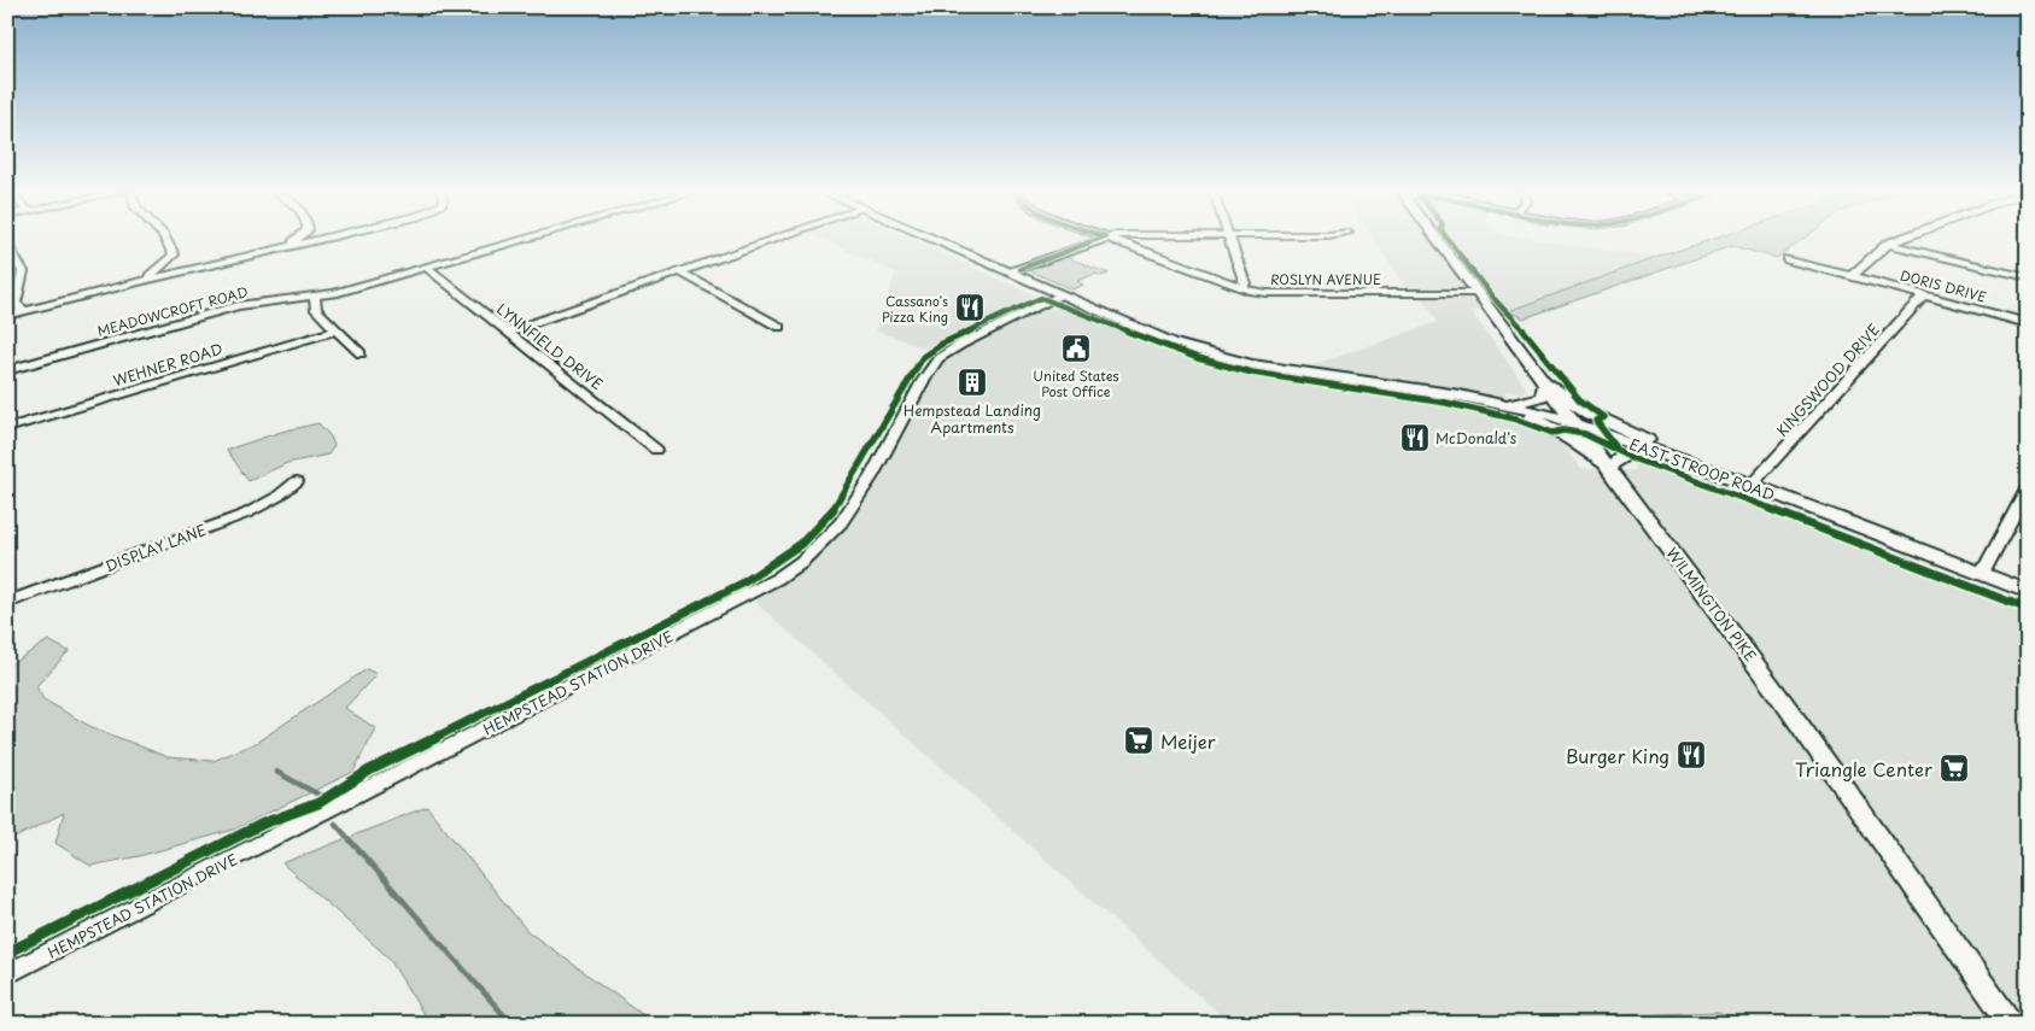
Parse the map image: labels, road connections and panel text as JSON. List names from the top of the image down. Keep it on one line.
{"streets":{"main road":["EAST STROOP ROAD","WILMINGTON PIKE"],"street":["ROSLYN AVENUE","DORIS DRIVE","MEADOWCROFT ROAD","LYNNFIELD DRIVE","WEHNER ROAD","KINGSWOOD DRIVE","DISPLAY LANE","HEMPSTEAD STATION DRIVE"]},"crossings":[["ROSLYN AVENUE","WILMINGTON PIKE"],["DORIS DRIVE","KINGSWOOD DRIVE"],["MEADOWCROFT ROAD","LYNNFIELD DRIVE"],["KINGSWOOD DRIVE","EAST STROOP ROAD"],["EAST STROOP ROAD","WILMINGTON PIKE"],["EAST STROOP ROAD","HEMPSTEAD STATION DRIVE"]],"places":{"restaurant":["Cassano's Pizza King","McDonald's","Burger King"],"public building":["United States Post Office"],"building":["Hempstead Landing Apartments"],"supermarket":["Meijer","Triangle Center"]}}
